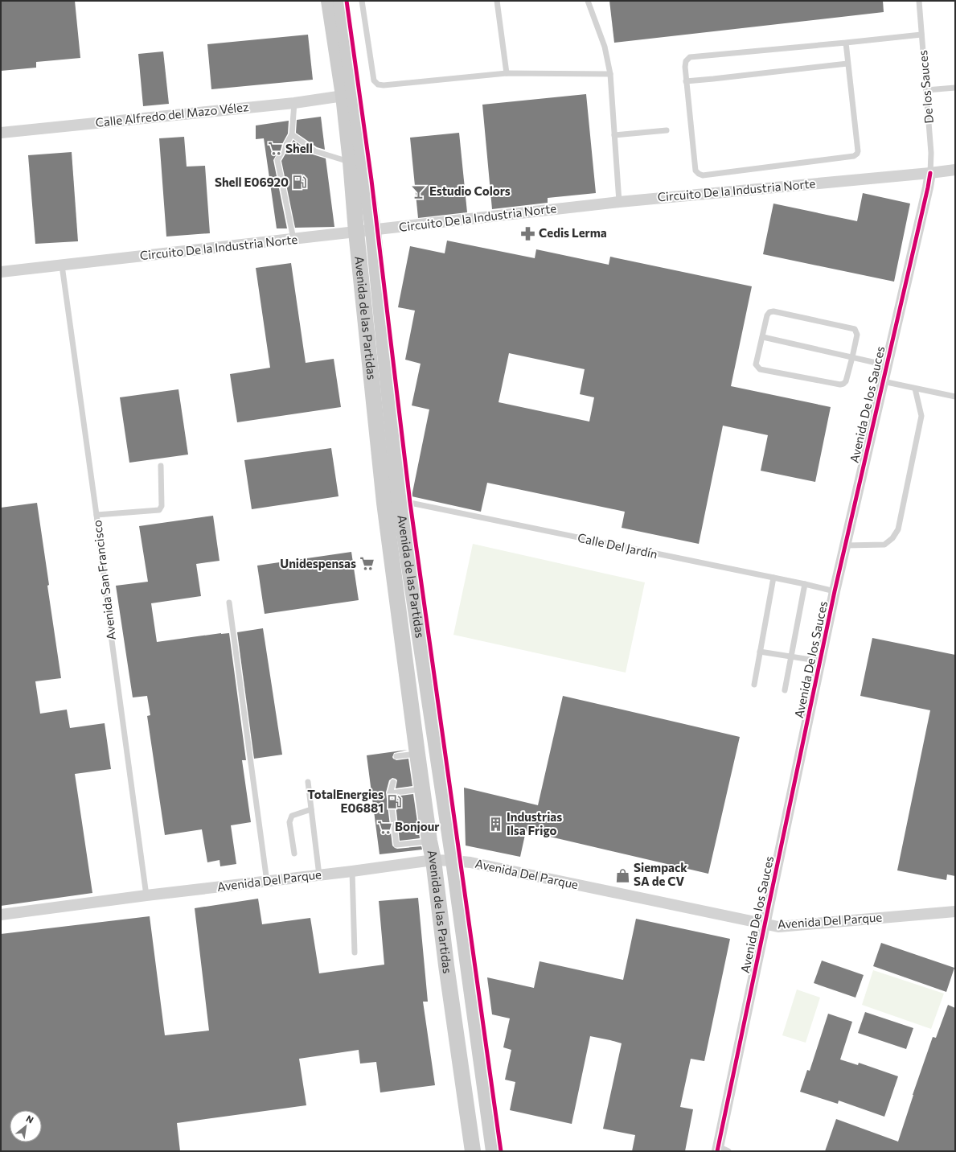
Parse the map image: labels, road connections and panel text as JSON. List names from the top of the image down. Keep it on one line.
{"streets":{"main road":["Avenida de las Partidas"],"street":["Calle Alfredo del Mazo Vélez","Circuito De la Industria Norte","Avenida De los Sauces","Avenida Del Parque"],"lane":["De los Sauces","Calle Del Jardín","Avenida San Francisco"]},"crossings":[["De los Sauces","Circuito De la Industria Norte"],["De los Sauces","Avenida De los Sauces"],["Calle Alfredo del Mazo Vélez","Avenida de las Partidas"],["Circuito De la Industria Norte","Avenida de las Partidas"],["Circuito De la Industria Norte","Avenida De los Sauces"],["Circuito De la Industria Norte","Avenida San Francisco"],["Avenida de las Partidas","Calle Del Jardín"],["Avenida de las Partidas","Avenida Del Parque"],["Avenida De los Sauces","Calle Del Jardín"],["Avenida De los Sauces","Avenida Del Parque"],["Avenida San Francisco","Avenida Del Parque"]],"places":{"supermarket":["Shell","Unidespensas","Bonjour"],"fuel station":["Shell E06920","TotalEnergies E06881"],"bar":["Estudio Colors"],"pharmacy":["Cedis Lerma"],"building":["Industrias Ilsa Frigo"],"shop":["Siempack SA de CV"]},"north":"top right"}
